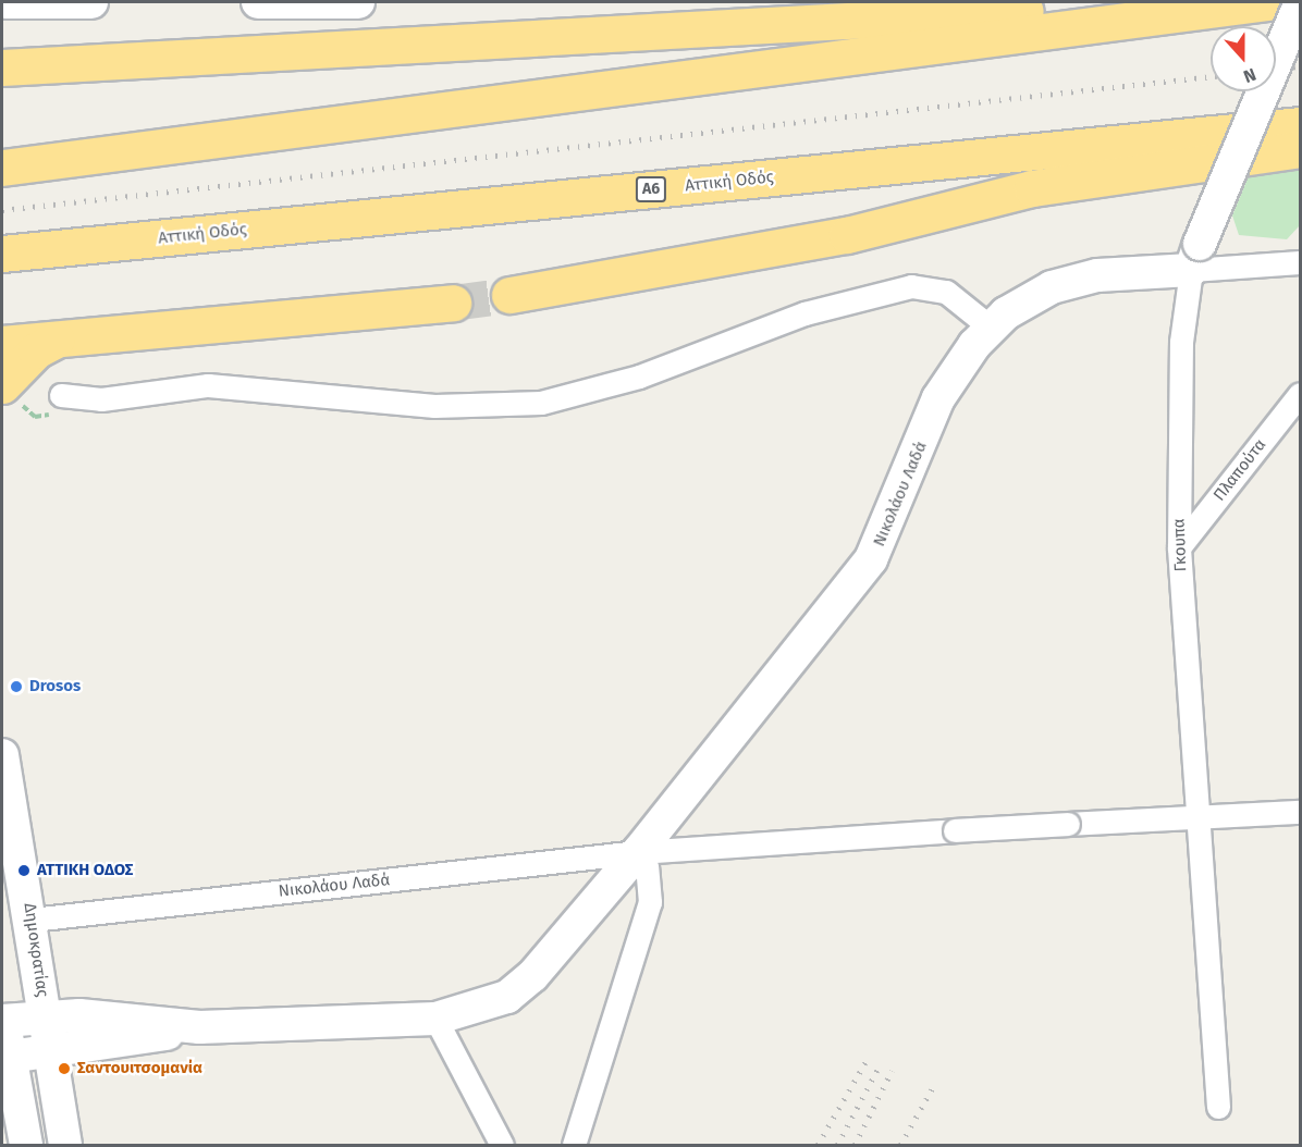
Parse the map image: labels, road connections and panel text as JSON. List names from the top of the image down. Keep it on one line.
{"streets":{"highway":["Αττική Οδός","Α6"],"street":["Πλαπούτα","Νικολάου Λαδά","Γκουπα","Δημοκρατίας"]},"crossings":[["Πλαπούτα","Γκουπα"],["Νικολάου Λαδά","Γκουπα"],["Νικολάου Λαδά","Δημοκρατίας"]],"places":["Drosos","ΑΤΤΙΚΗ ΟΔΟΣ","Σαντουιτσομανία"],"north":"bottom"}
